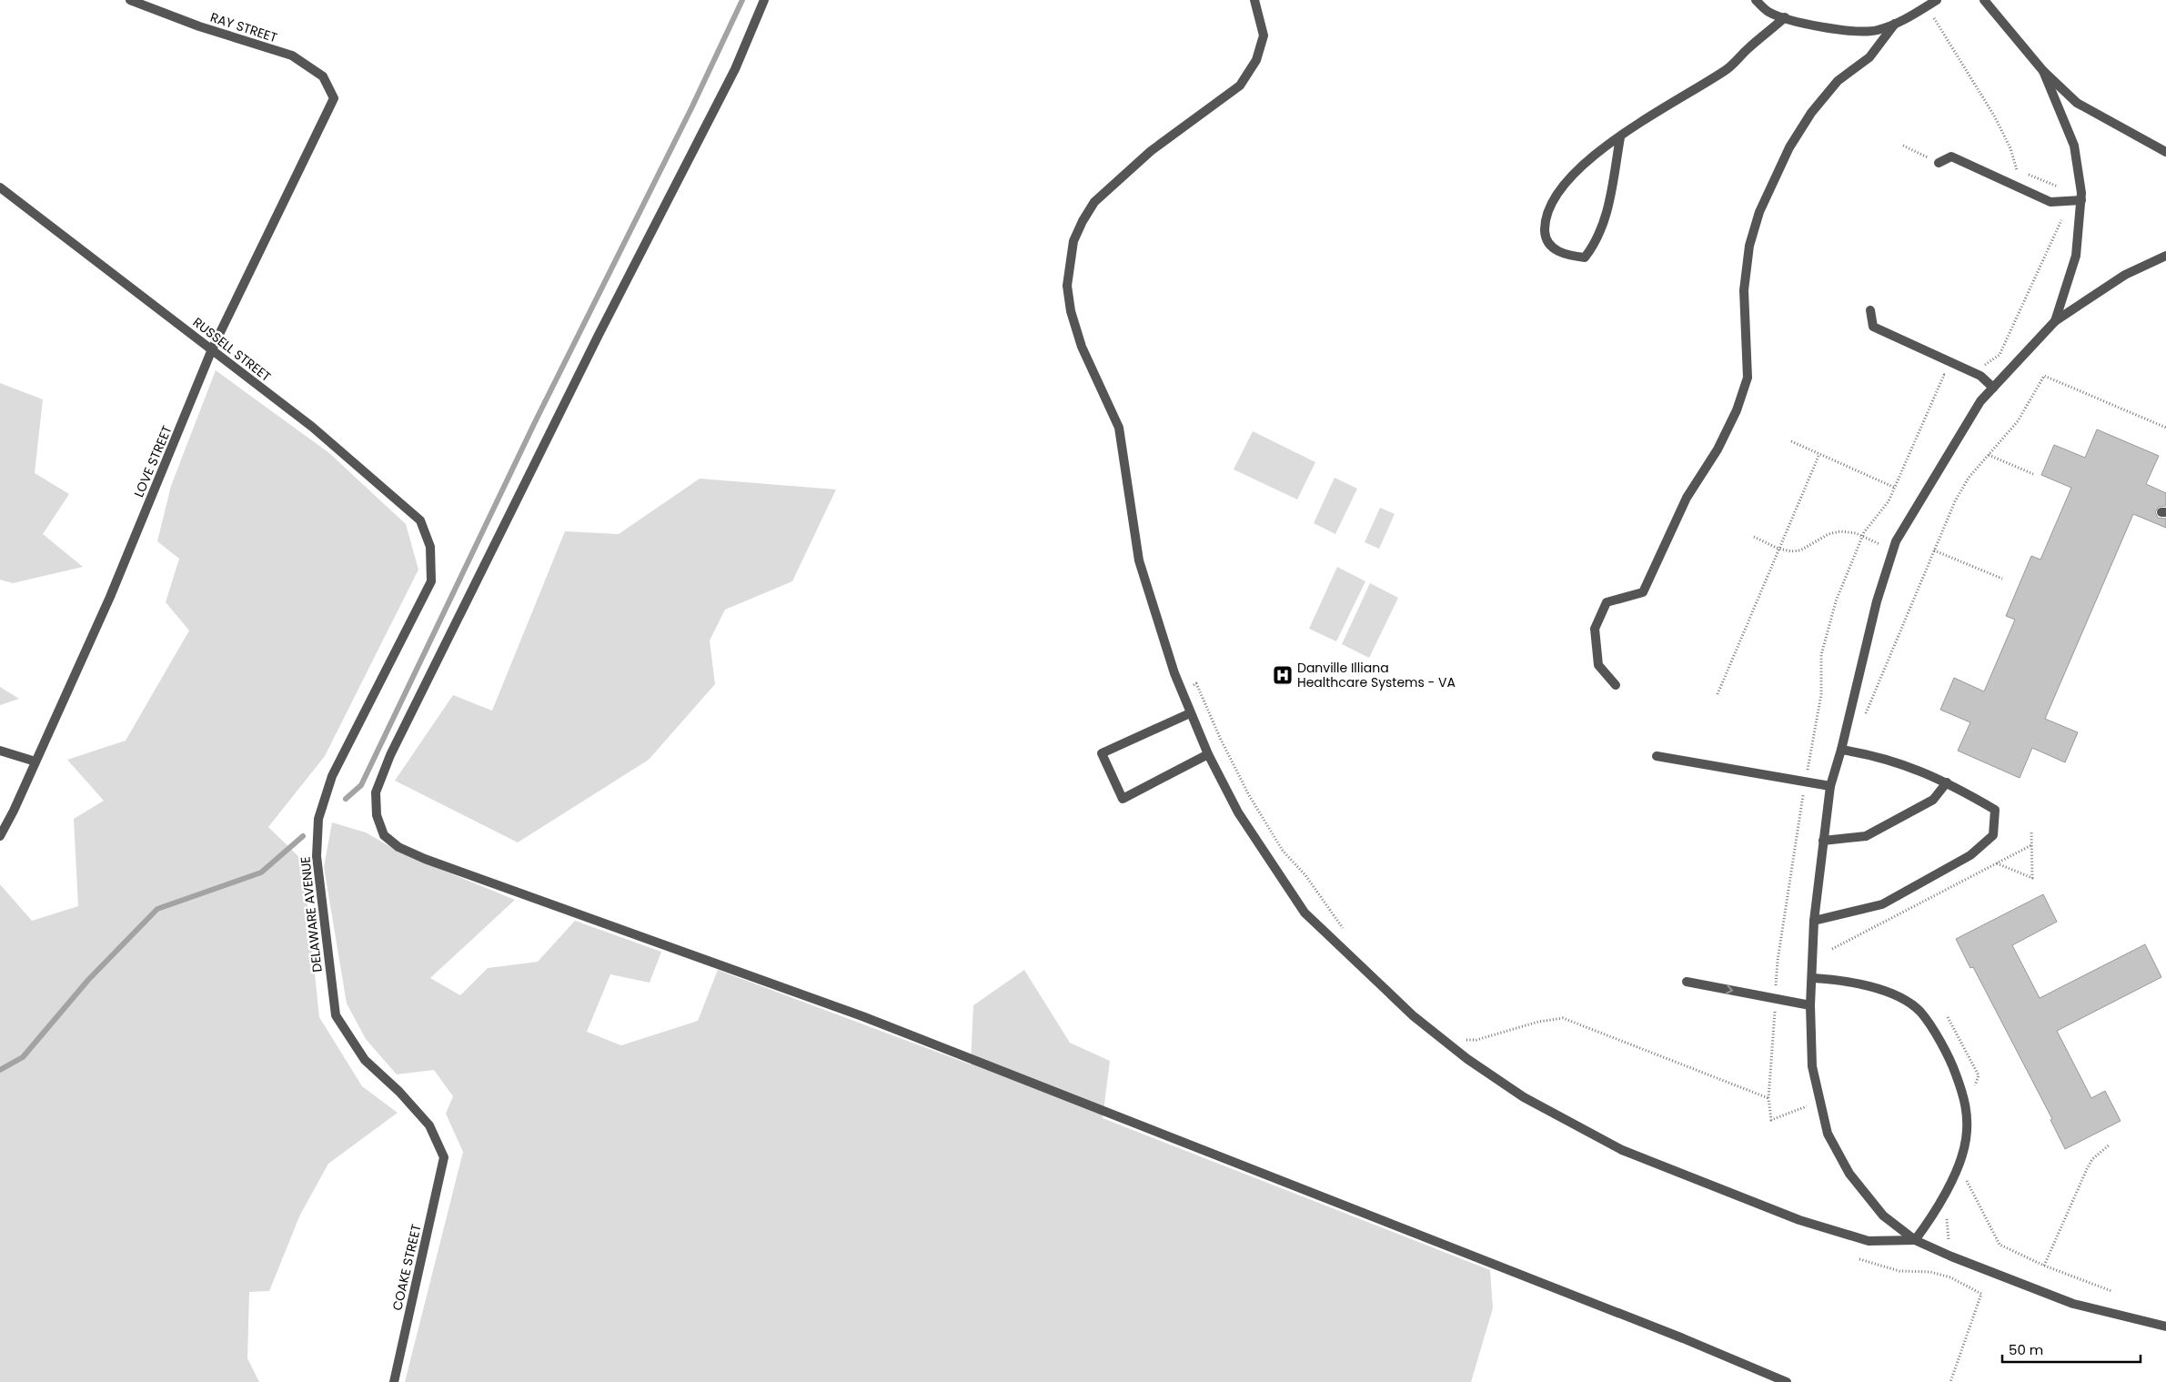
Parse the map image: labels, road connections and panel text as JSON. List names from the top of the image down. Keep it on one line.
{"streets":{"street":["RAY STREET","RUSSELL STREET","LOVE STREET","DELAWARE AVENUE","COAKE STREET"]},"crossings":[["RAY STREET","LOVE STREET"],["RUSSELL STREET","LOVE STREET"],["RUSSELL STREET","DELAWARE AVENUE"],["DELAWARE AVENUE","COAKE STREET"]],"places":{"hospital":["Danville Illiana Healthcare Systems - VA"]},"scale_bar":"50 m"}
